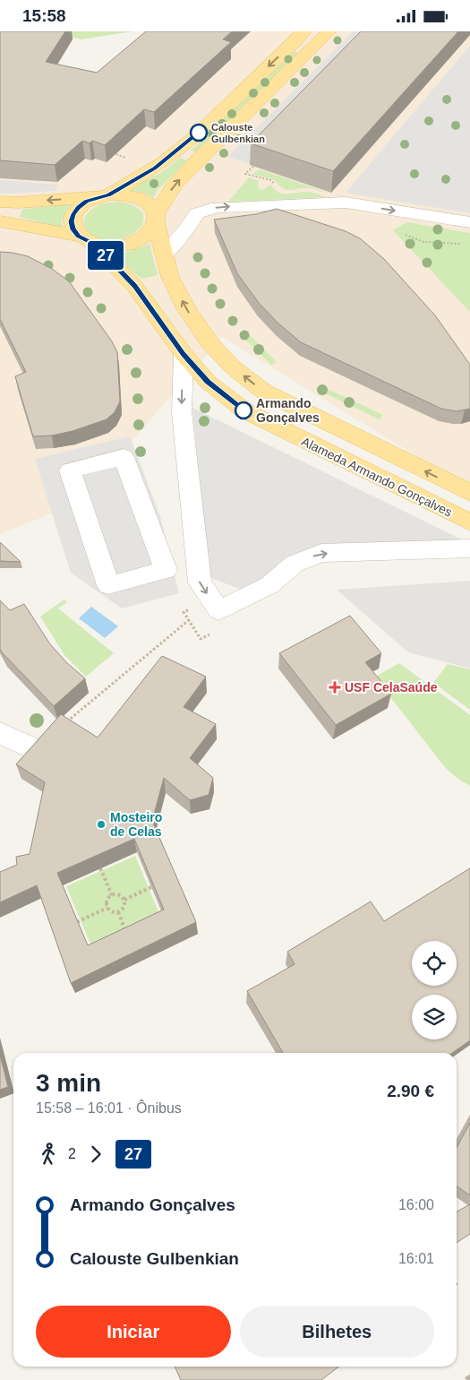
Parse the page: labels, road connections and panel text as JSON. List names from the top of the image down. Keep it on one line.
{"streets":{"main road":["Alameda Armando Gonçalves"]},"places":{"other":["Calouste Gulbenkian","Armando Gonçalves","Mosteiro de Celas"],"health":["USF CelaSaúde"]},"lines":["bus line 27"],"page":{"status":"15:58","on_map":"27","heading":["3 min","15:58 – 16:01 · Ônibus","2.90 €"],"legs":["2","27"],"list":[{"name":"Armando Gonçalves","value":"16:00"},{"name":"Calouste Gulbenkian","value":"16:01"}],"buttons":["Iniciar","Bilhetes"]}}
